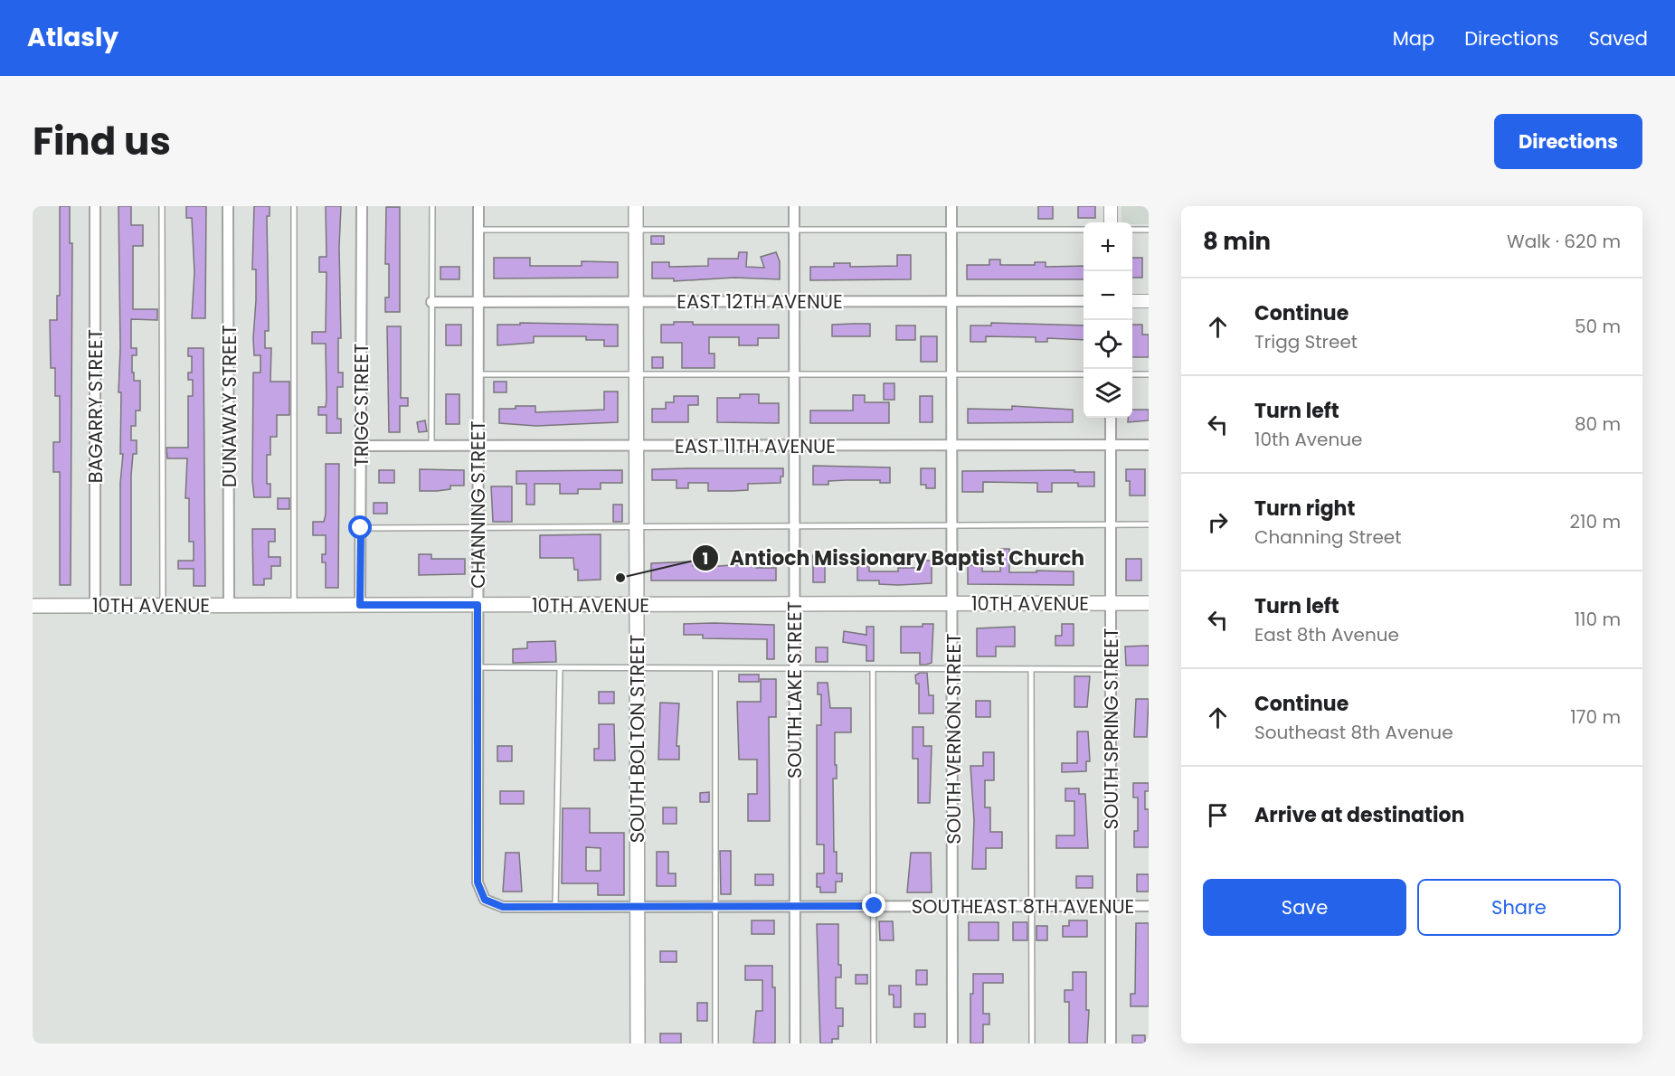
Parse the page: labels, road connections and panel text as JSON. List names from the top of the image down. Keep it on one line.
{"streets":{"main road":["10TH AVENUE","SOUTH BOLTON STREET"],"street":["EAST 12TH AVENUE","TRIGG STREET","BAGARRY STREET","DUNAWAY STREET","EAST 11TH AVENUE","CHANNING STREET","SOUTH LAKE STREET","SOUTH SPRING STREET","SOUTH VERNON STREET","SOUTHEAST 8TH AVENUE"]},"crossings":[["EAST 12TH AVENUE","CHANNING STREET"],["EAST 12TH AVENUE","SOUTH LAKE STREET"],["EAST 12TH AVENUE","SOUTH BOLTON STREET"],["EAST 12TH AVENUE","SOUTH VERNON STREET"],["TRIGG STREET","EAST 11TH AVENUE"],["TRIGG STREET","10TH AVENUE"],["BAGARRY STREET","10TH AVENUE"],["DUNAWAY STREET","10TH AVENUE"],["EAST 11TH AVENUE","CHANNING STREET"],["EAST 11TH AVENUE","SOUTH LAKE STREET"],["EAST 11TH AVENUE","SOUTH SPRING STREET"],["EAST 11TH AVENUE","SOUTH BOLTON STREET"],["EAST 11TH AVENUE","SOUTH VERNON STREET"],["CHANNING STREET","10TH AVENUE"],["CHANNING STREET","SOUTHEAST 8TH AVENUE"],["10TH AVENUE","SOUTH LAKE STREET"],["10TH AVENUE","SOUTH SPRING STREET"],["10TH AVENUE","SOUTH BOLTON STREET"],["10TH AVENUE","SOUTH VERNON STREET"],["SOUTH LAKE STREET","SOUTHEAST 8TH AVENUE"],["SOUTH SPRING STREET","SOUTHEAST 8TH AVENUE"],["SOUTH BOLTON STREET","SOUTHEAST 8TH AVENUE"],["SOUTH VERNON STREET","SOUTHEAST 8TH AVENUE"]],"places":["Antioch Missionary Baptist Church"],"page":{"header":"Atlasly","nav":["Map","Directions","Saved"],"title":"Find us","buttons":["Directions",["Save","Share"]],"heading":["8 min","Walk · 620 m"],"map_buttons":["+","−"],"list":[["Continue","Trigg Street","50 m"],["Turn left","10th Avenue","80 m"],["Turn right","Channing Street","210 m"],["Turn left","East 8th Avenue","110 m"],["Continue","Southeast 8th Avenue","170 m"],"Arrive at destination"]}}
